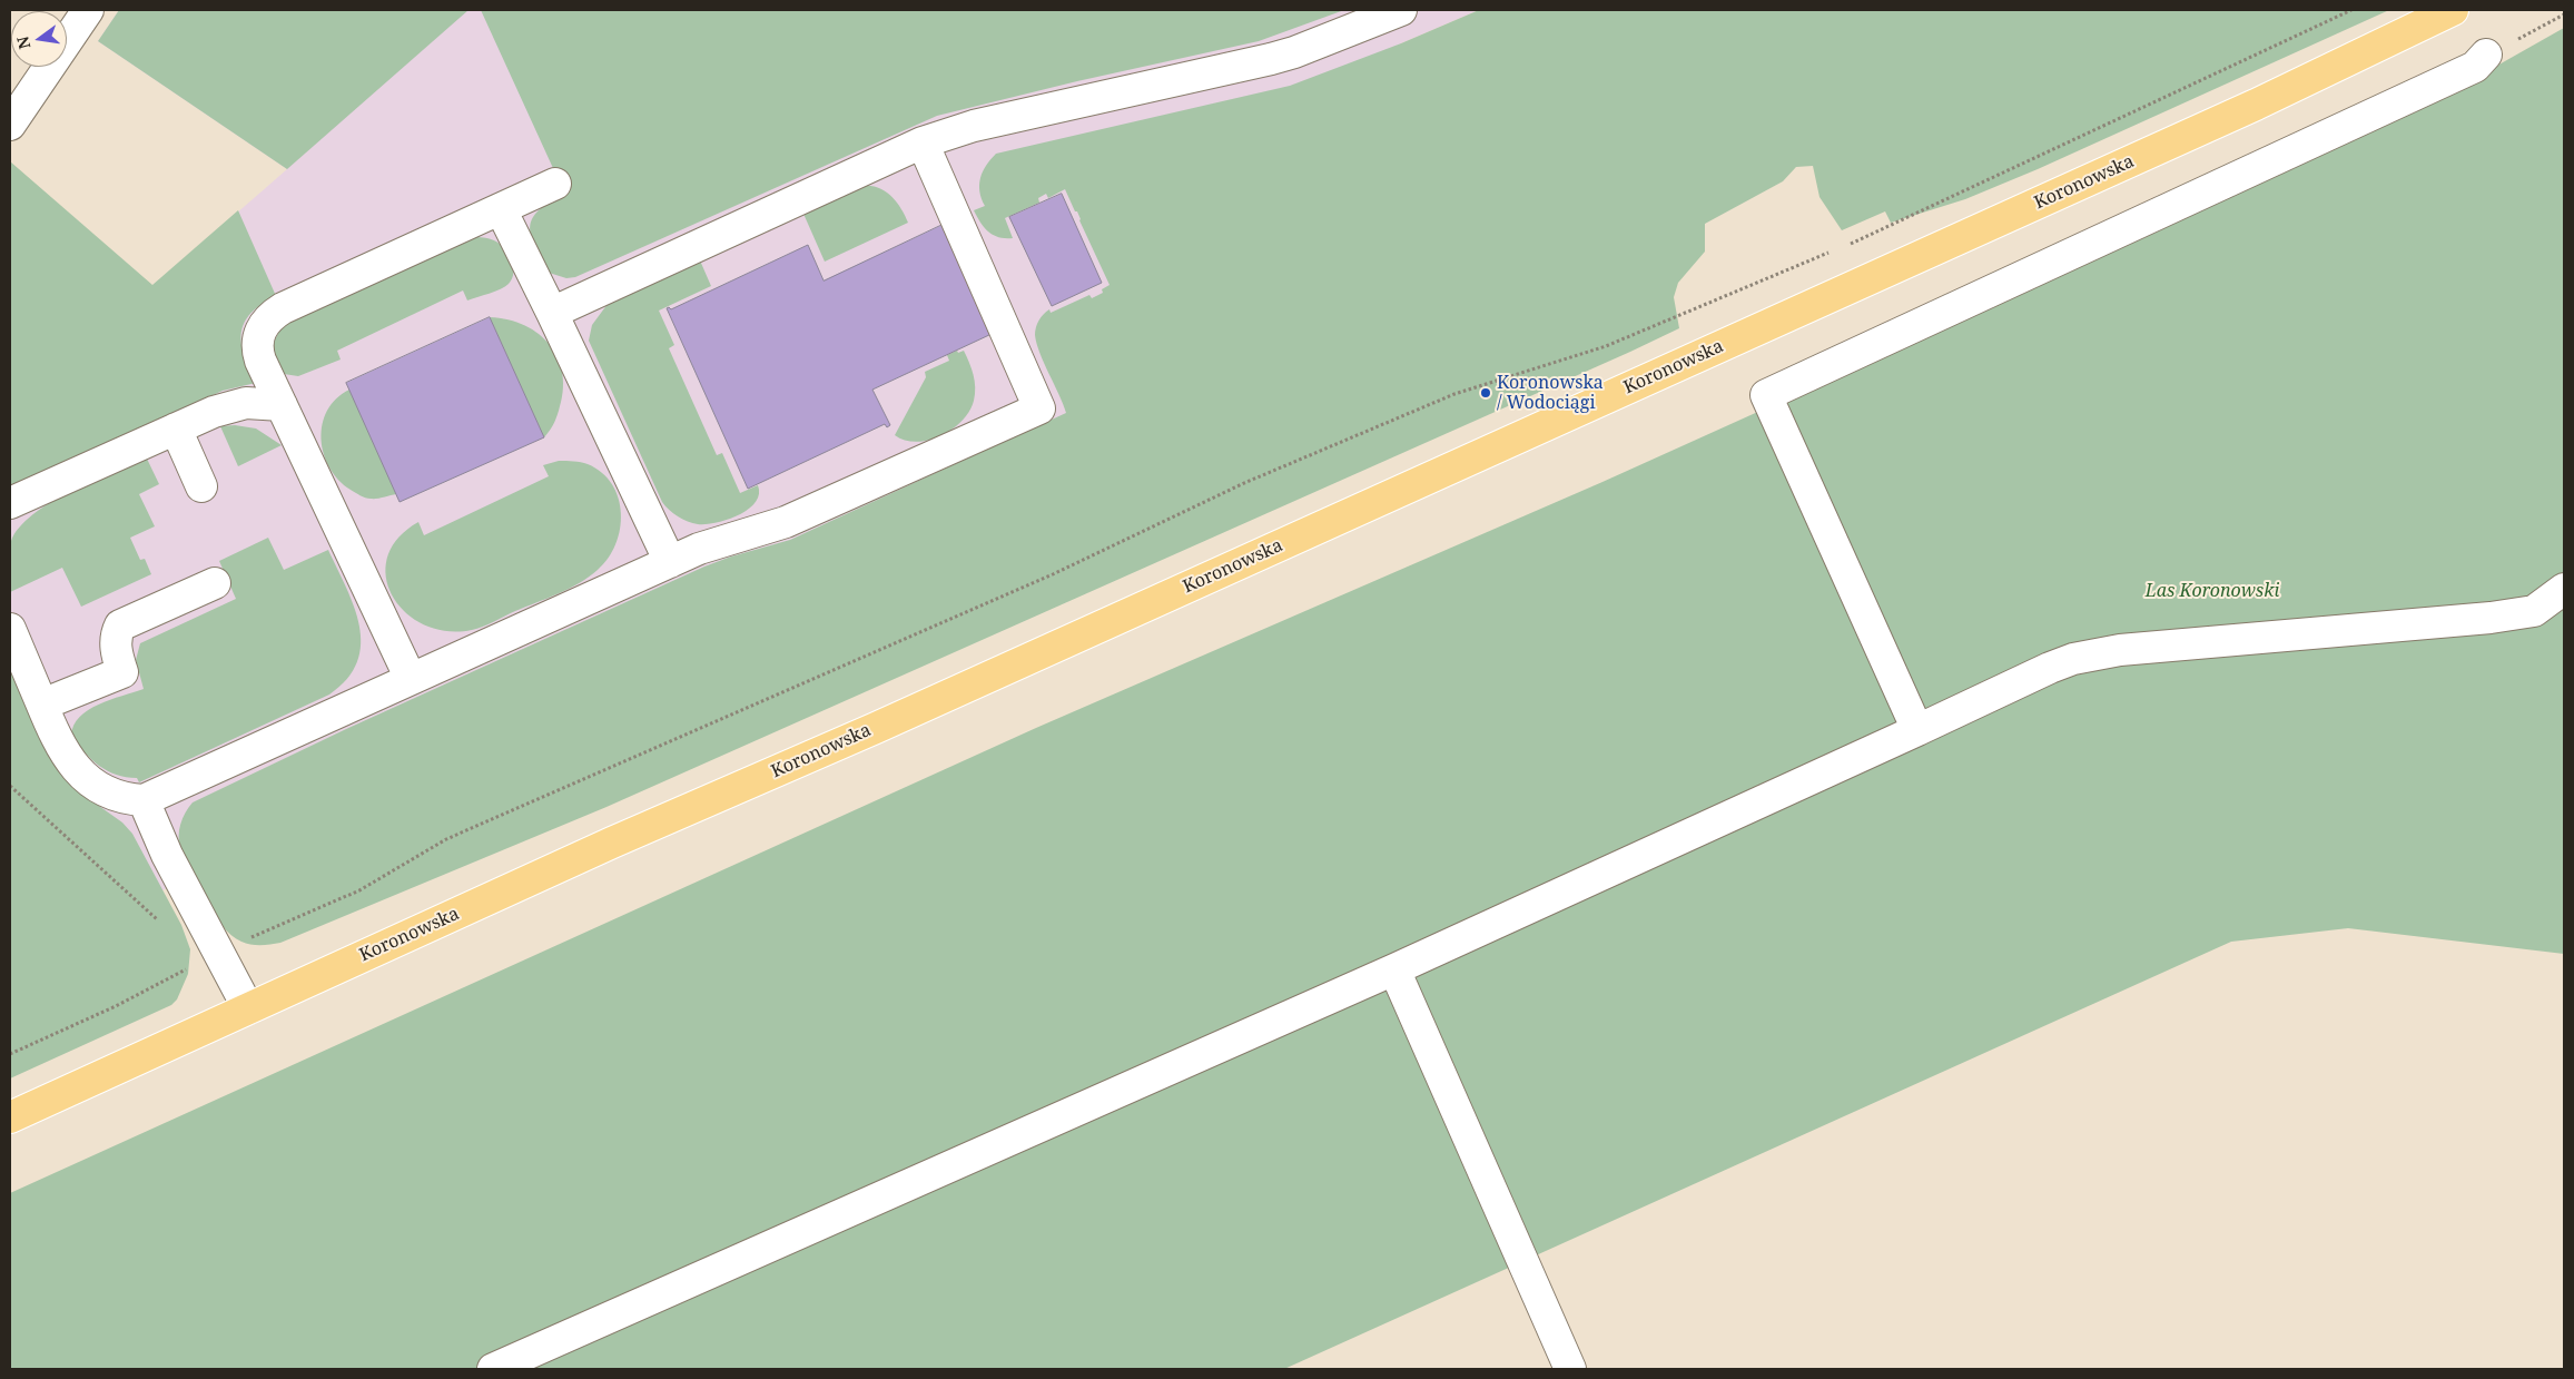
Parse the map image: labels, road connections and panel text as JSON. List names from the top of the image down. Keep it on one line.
{"streets":{"main road":["Koronowska"]},"parks":["Las Koronowski"],"places":["Koronowska / Wodociągi"],"north":"left"}
